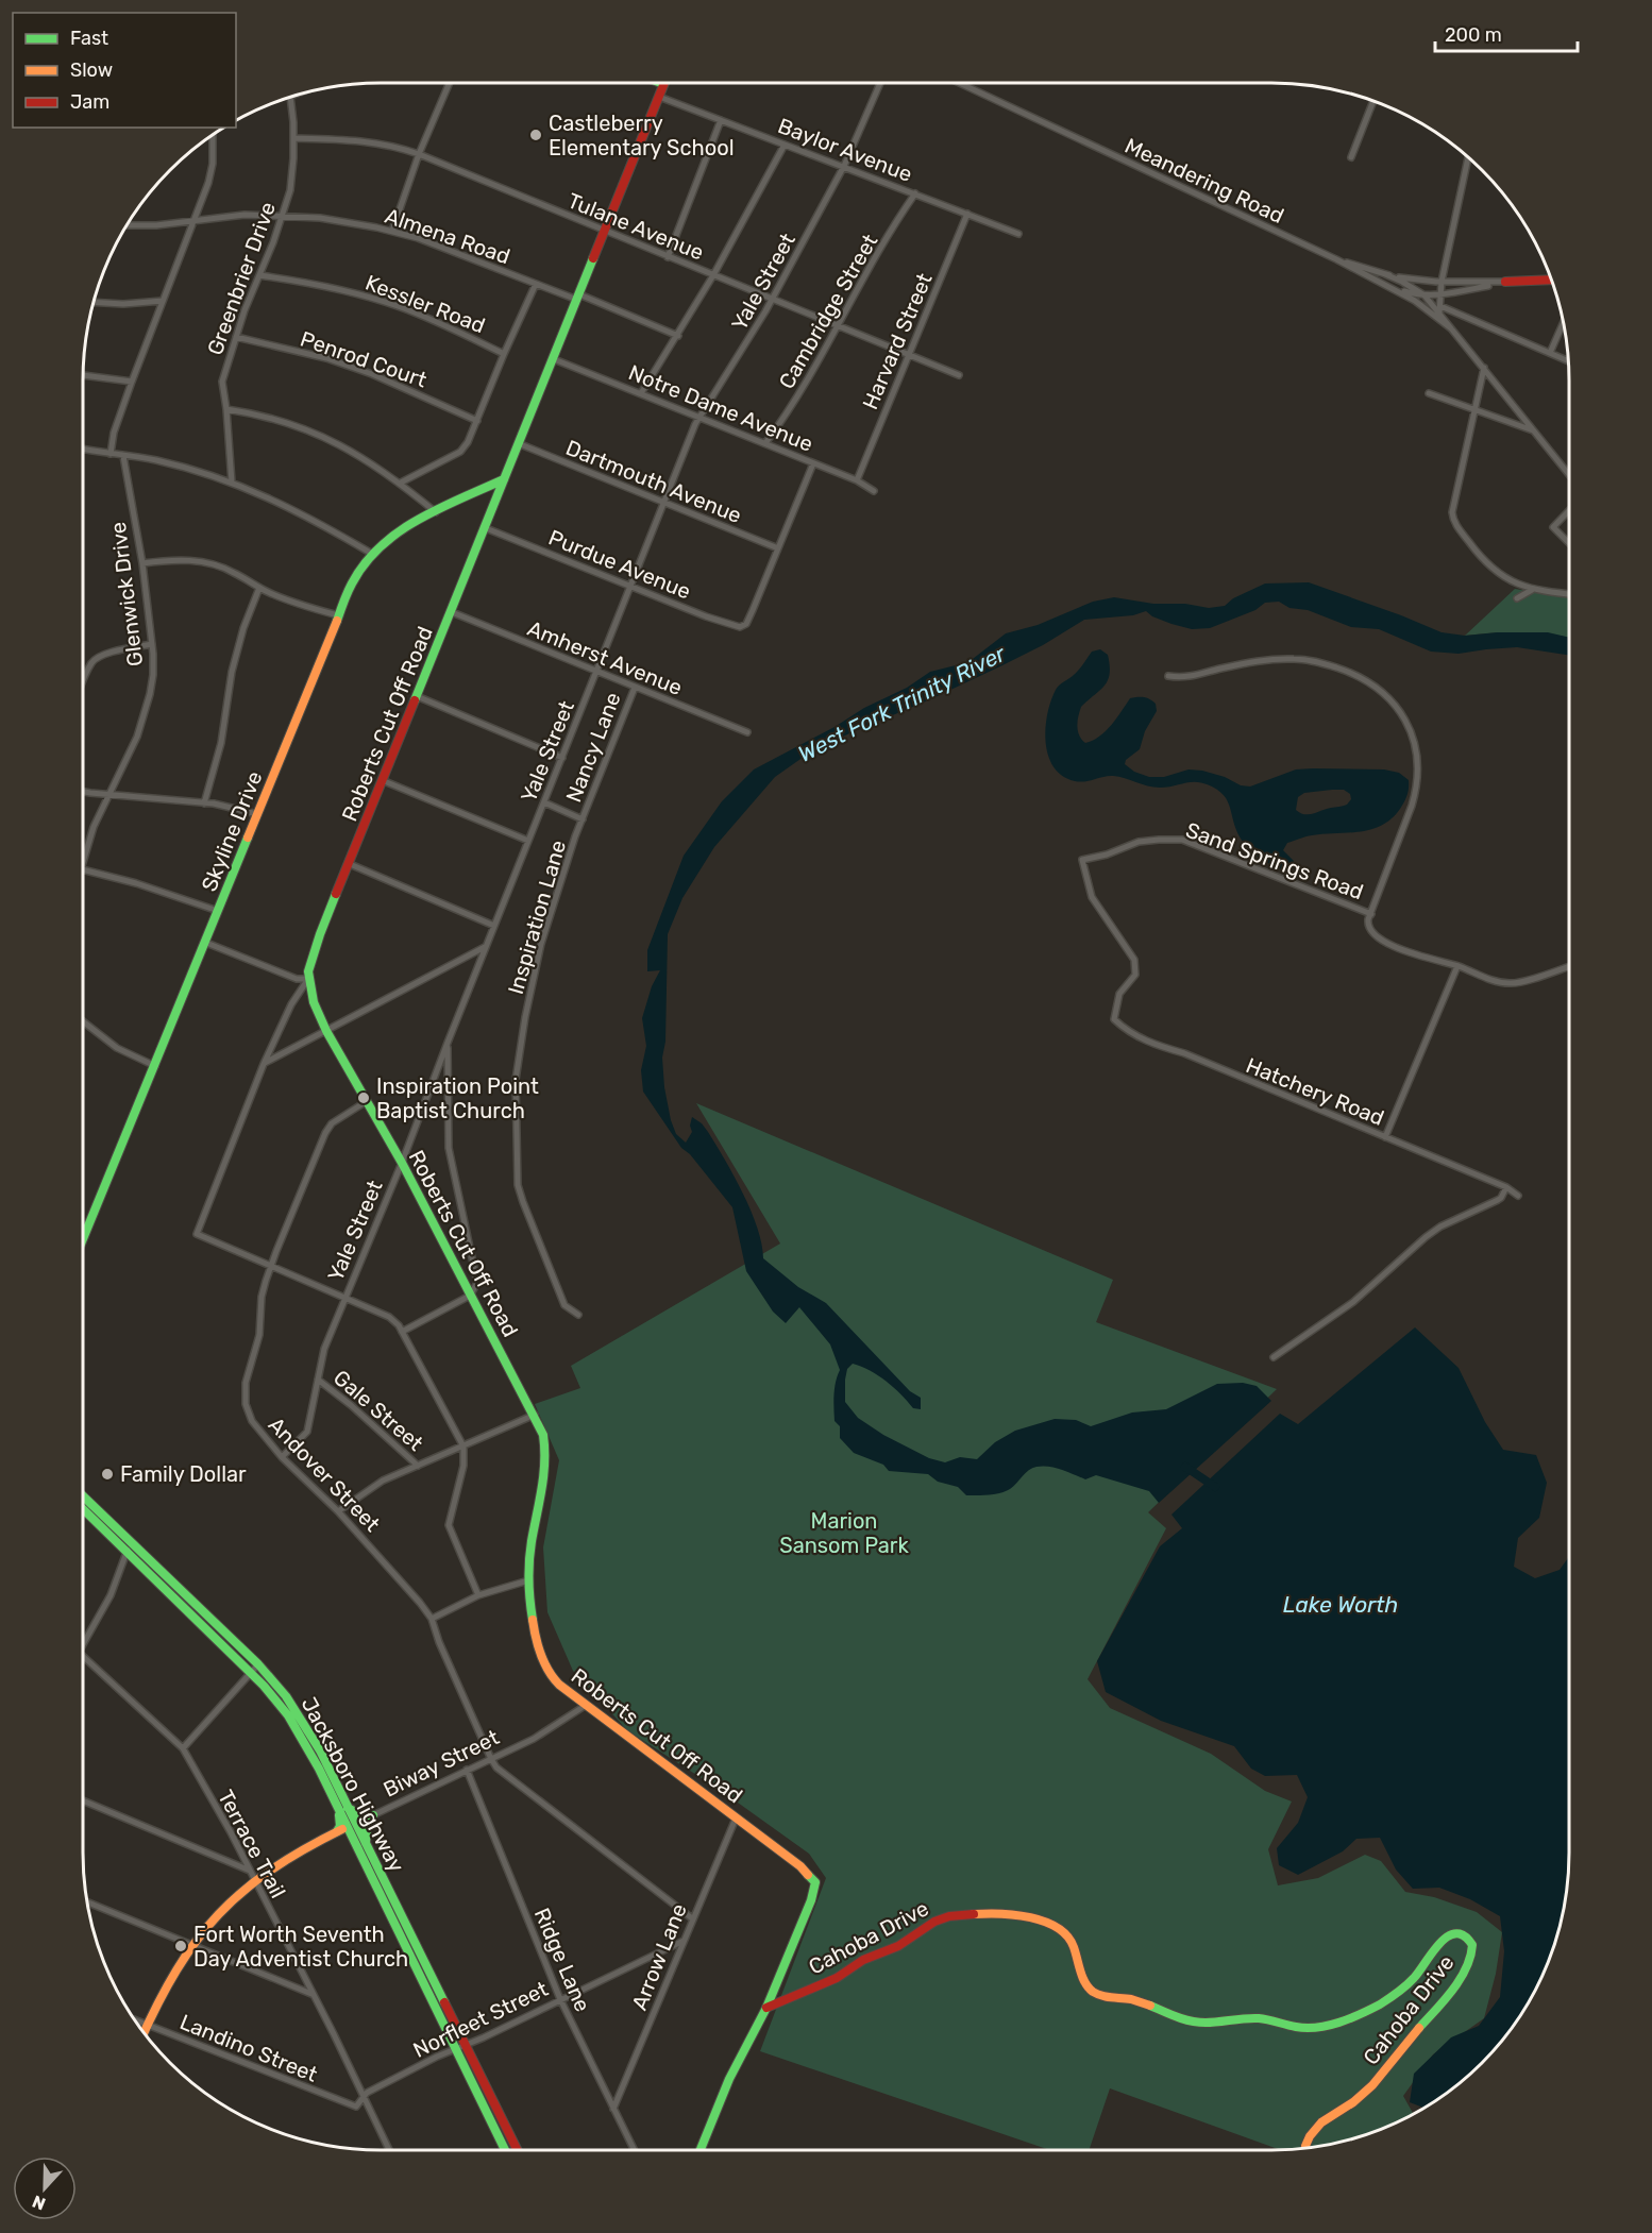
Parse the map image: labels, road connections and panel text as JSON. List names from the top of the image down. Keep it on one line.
{"streets":{"street":["Baylor Avenue","Meandering Road","Tulane Avenue","Almena Road","Greenbrier Drive","Yale Street","Kessler Road","Cambridge Street","Harvard Street","Penrod Court","Notre Dame Avenue","Dartmouth Avenue","Purdue Avenue","Glenwick Drive","Amherst Avenue","Roberts Cut Off Road","Nancy Lane","Skyline Drive","Sand Springs Road","Inspiration Lane","Hatchery Road","Gale Street","Andover Street","Biway Street","Jacksboro Highway","Terrace Trail","Cahoba Drive","Arrow Lane","Ridge Lane","Norfleet Street","Landino Street"]},"crossings":[["Baylor Avenue","Yale Street"],["Baylor Avenue","Cambridge Street"],["Baylor Avenue","Harvard Street"],["Baylor Avenue","Roberts Cut Off Road"],["Tulane Avenue","Greenbrier Drive"],["Tulane Avenue","Yale Street"],["Tulane Avenue","Cambridge Street"],["Tulane Avenue","Harvard Street"],["Tulane Avenue","Roberts Cut Off Road"],["Almena Road","Greenbrier Drive"],["Almena Road","Roberts Cut Off Road"],["Greenbrier Drive","Kessler Road"],["Greenbrier Drive","Penrod Court"],["Yale Street","Notre Dame Avenue"],["Yale Street","Dartmouth Avenue"],["Yale Street","Purdue Avenue"],["Yale Street","Amherst Avenue"],["Yale Street","Roberts Cut Off Road"],["Yale Street","Gale Street"],["Yale Street","Andover Street"],["Cambridge Street","Notre Dame Avenue"],["Harvard Street","Notre Dame Avenue"],["Notre Dame Avenue","Roberts Cut Off Road"],["Dartmouth Avenue","Purdue Avenue"],["Dartmouth Avenue","Roberts Cut Off Road"],["Purdue Avenue","Roberts Cut Off Road"],["Amherst Avenue","Roberts Cut Off Road"],["Amherst Avenue","Nancy Lane"],["Roberts Cut Off Road","Skyline Drive"],["Roberts Cut Off Road","Andover Street"],["Roberts Cut Off Road","Biway Street"],["Roberts Cut Off Road","Cahoba Drive"],["Roberts Cut Off Road","Arrow Lane"],["Nancy Lane","Inspiration Lane"],["Sand Springs Road","Hatchery Road"],["Andover Street","Biway Street"],["Andover Street","Arrow Lane"],["Biway Street","Jacksboro Highway"],["Biway Street","Terrace Trail"],["Biway Street","Ridge Lane"],["Biway Street","Landino Street"],["Jacksboro Highway","Norfleet Street"],["Terrace Trail","Norfleet Street"],["Terrace Trail","Landino Street"],["Arrow Lane","Ridge Lane"],["Arrow Lane","Norfleet Street"],["Ridge Lane","Norfleet Street"],["Norfleet Street","Landino Street"]],"water":["West Fork Trinity River","Lake Worth"],"parks":["Marion Sansom Park"],"places":["Castleberry Elementary School","Inspiration Point Baptist Church","Family Dollar","Fort Worth Seventh Day Adventist Church"],"legend":["Fast","Slow","Jam"],"scale_bar":"200 m","north":"bottom"}
